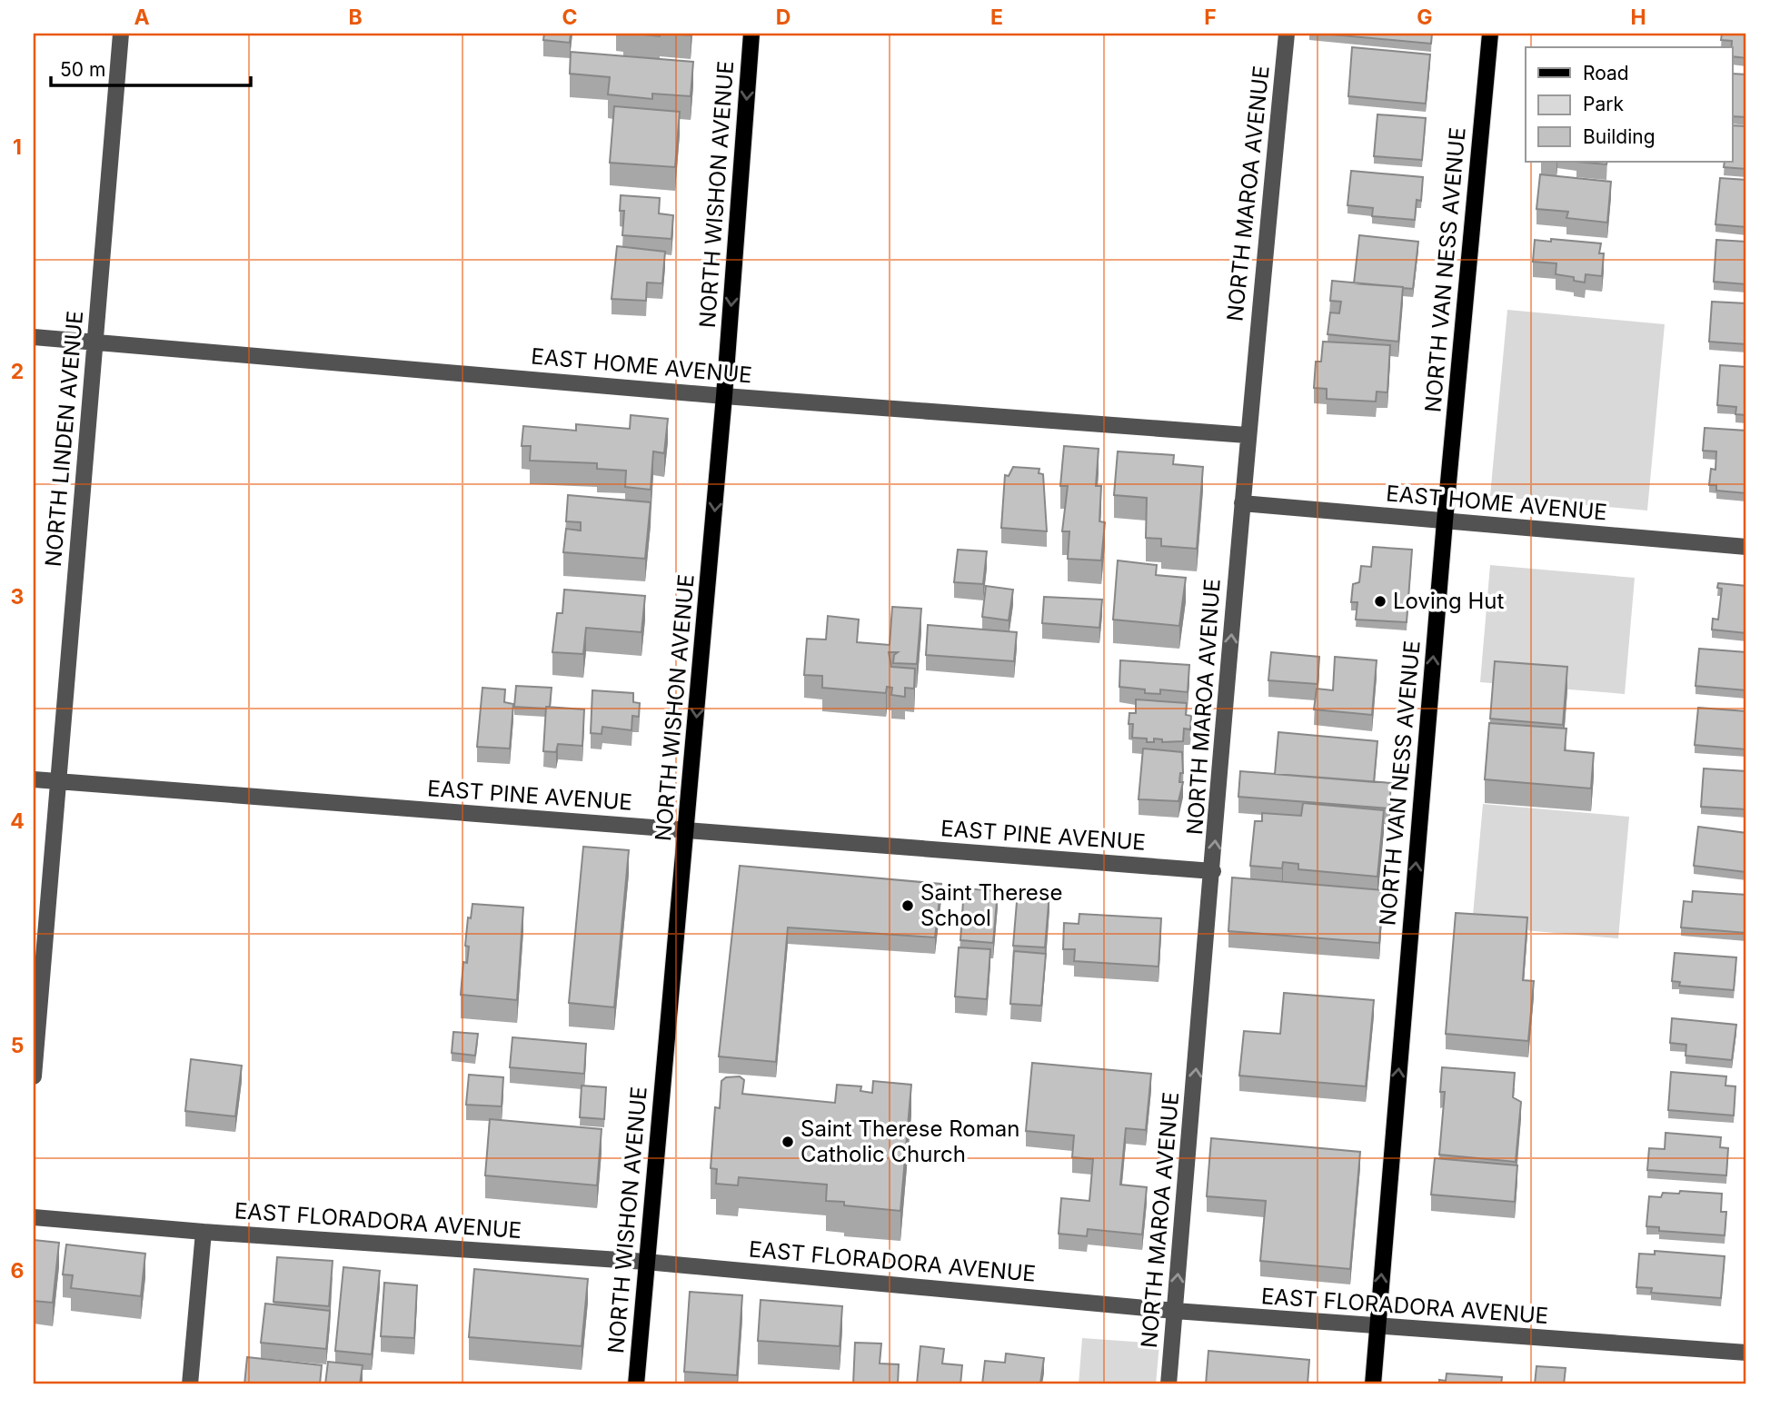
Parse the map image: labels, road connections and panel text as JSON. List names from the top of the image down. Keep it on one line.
{"streets":{"main road":["NORTH WISHON AVENUE","NORTH VAN NESS AVENUE"],"street":["NORTH MAROA AVENUE","EAST HOME AVENUE","NORTH LINDEN AVENUE","EAST PINE AVENUE","EAST FLORADORA AVENUE"]},"crossings":[["NORTH MAROA AVENUE","EAST HOME AVENUE"],["NORTH MAROA AVENUE","EAST PINE AVENUE"],["NORTH MAROA AVENUE","EAST FLORADORA AVENUE"],["NORTH WISHON AVENUE","EAST HOME AVENUE"],["NORTH WISHON AVENUE","EAST PINE AVENUE"],["NORTH WISHON AVENUE","EAST FLORADORA AVENUE"],["NORTH VAN NESS AVENUE","EAST HOME AVENUE"],["NORTH VAN NESS AVENUE","EAST FLORADORA AVENUE"],["EAST HOME AVENUE","NORTH LINDEN AVENUE"],["NORTH LINDEN AVENUE","EAST PINE AVENUE"]],"one_way":["NORTH MAROA AVENUE","NORTH WISHON AVENUE","NORTH VAN NESS AVENUE"],"places":["Loving Hut","Saint Therese School","Saint Therese Roman Catholic Church"],"legend":["Road","Park","Building"],"scale_bar":"50 m","grid":{"columns":["A","B","C","D","E","F","G","H"],"rows":["1","2","3","4","5","6"]}}
